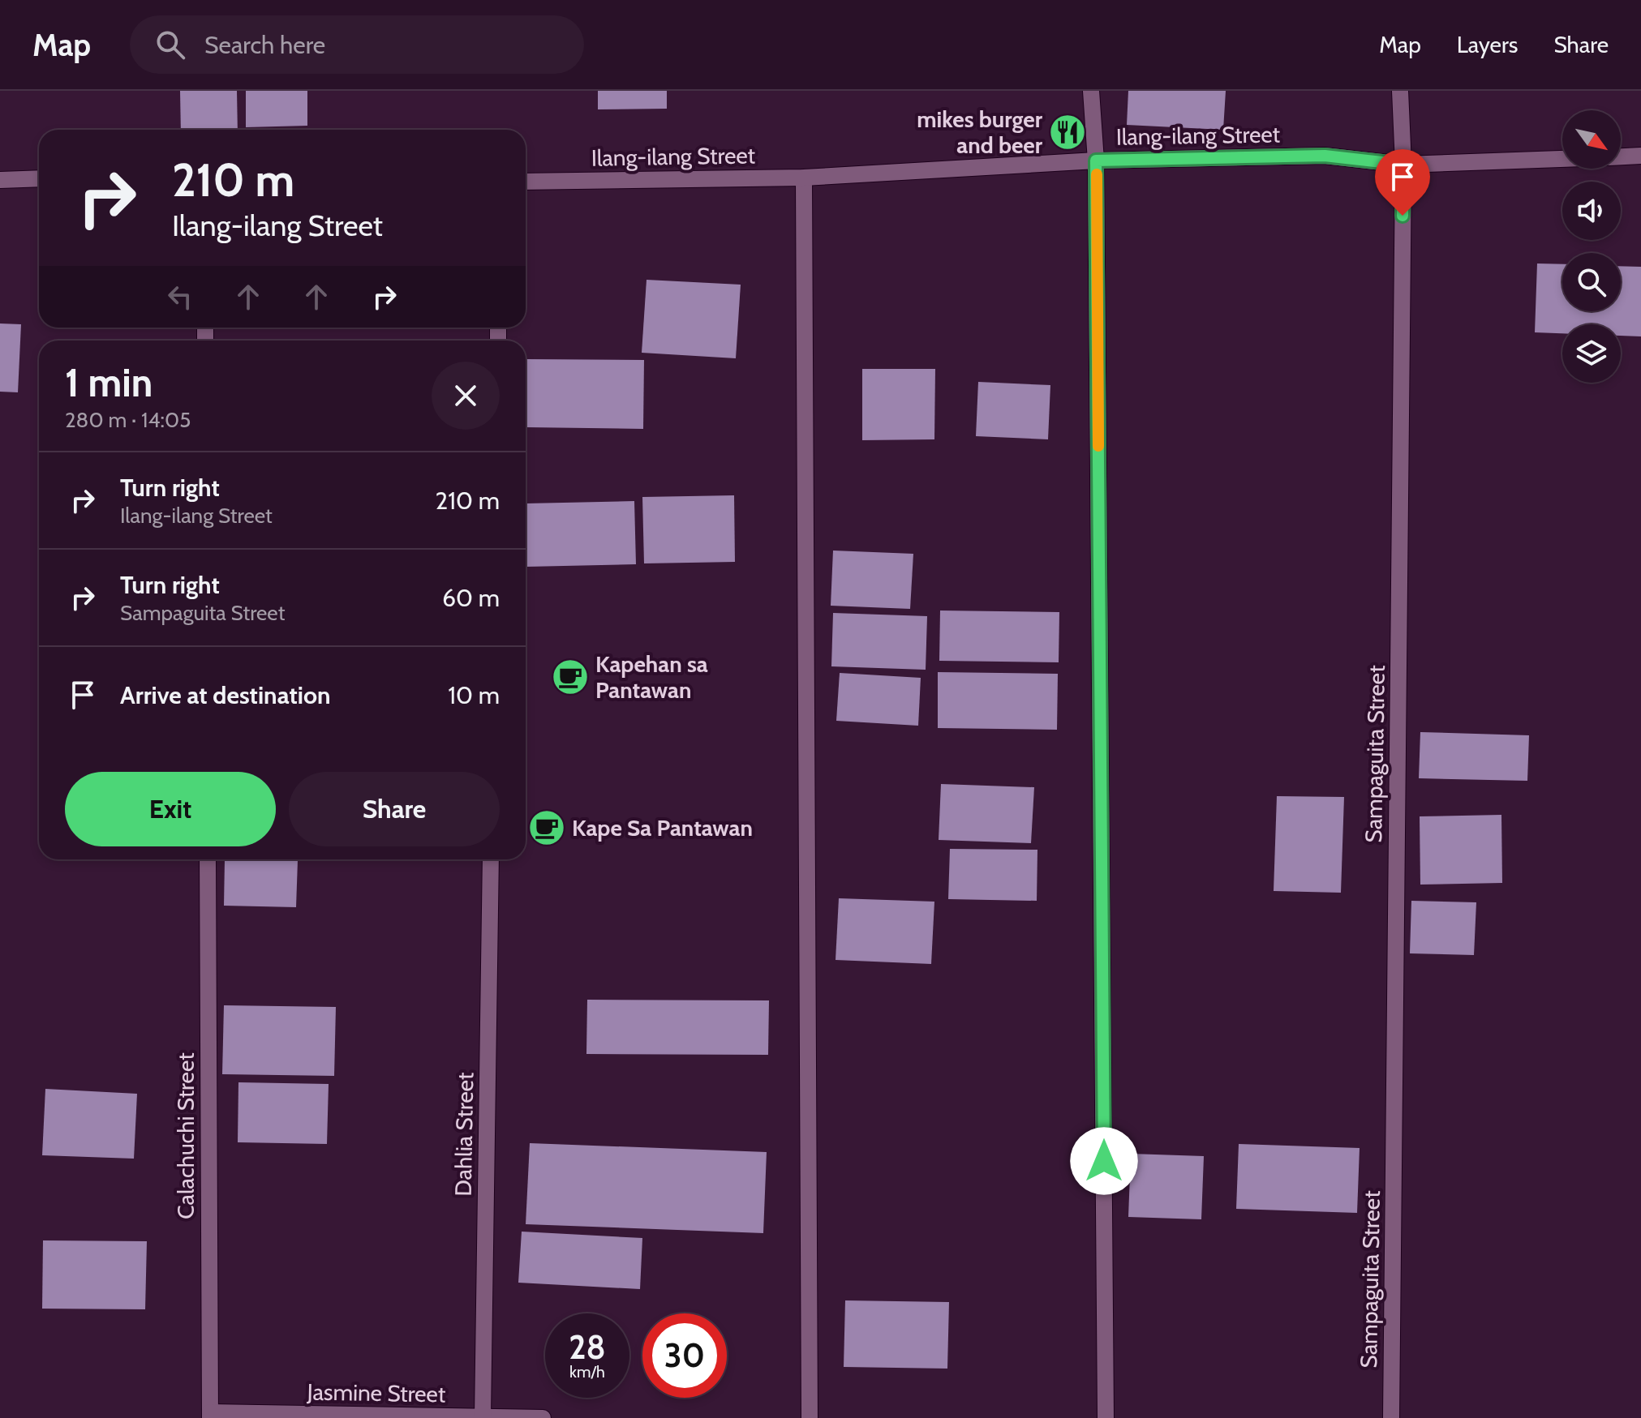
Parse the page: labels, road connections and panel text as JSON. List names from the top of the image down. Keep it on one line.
{"streets":{"street":["Ilang-ilang Street","Sampaguita Street","Dahlia Street","Calachuchi Street","Jasmine Street"]},"crossings":[["Ilang-ilang Street","Sampaguita Street"],["Dahlia Street","Jasmine Street"],["Calachuchi Street","Jasmine Street"]],"places":{"restaurant":["mikes burger and beer"],"cafe":["Kapehan sa Pantawan","Kape Sa Pantawan"]},"north":"bottom right","page":{"header":"Map","search":"Search here","nav":["Map","Layers","Share"],"turn":["210 m","Ilang-ilang Street"],"heading":["1 min","280 m · 14:05"],"list":[{"name":"Turn right","note":"Ilang-ilang Street","value":"210 m"},{"name":"Turn right","note":"Sampaguita Street","value":"60 m"},{"name":"Arrive at destination","value":"10 m"}],"buttons":["Exit","Share"],"speed":"28 km/h","limit":"30"}}
